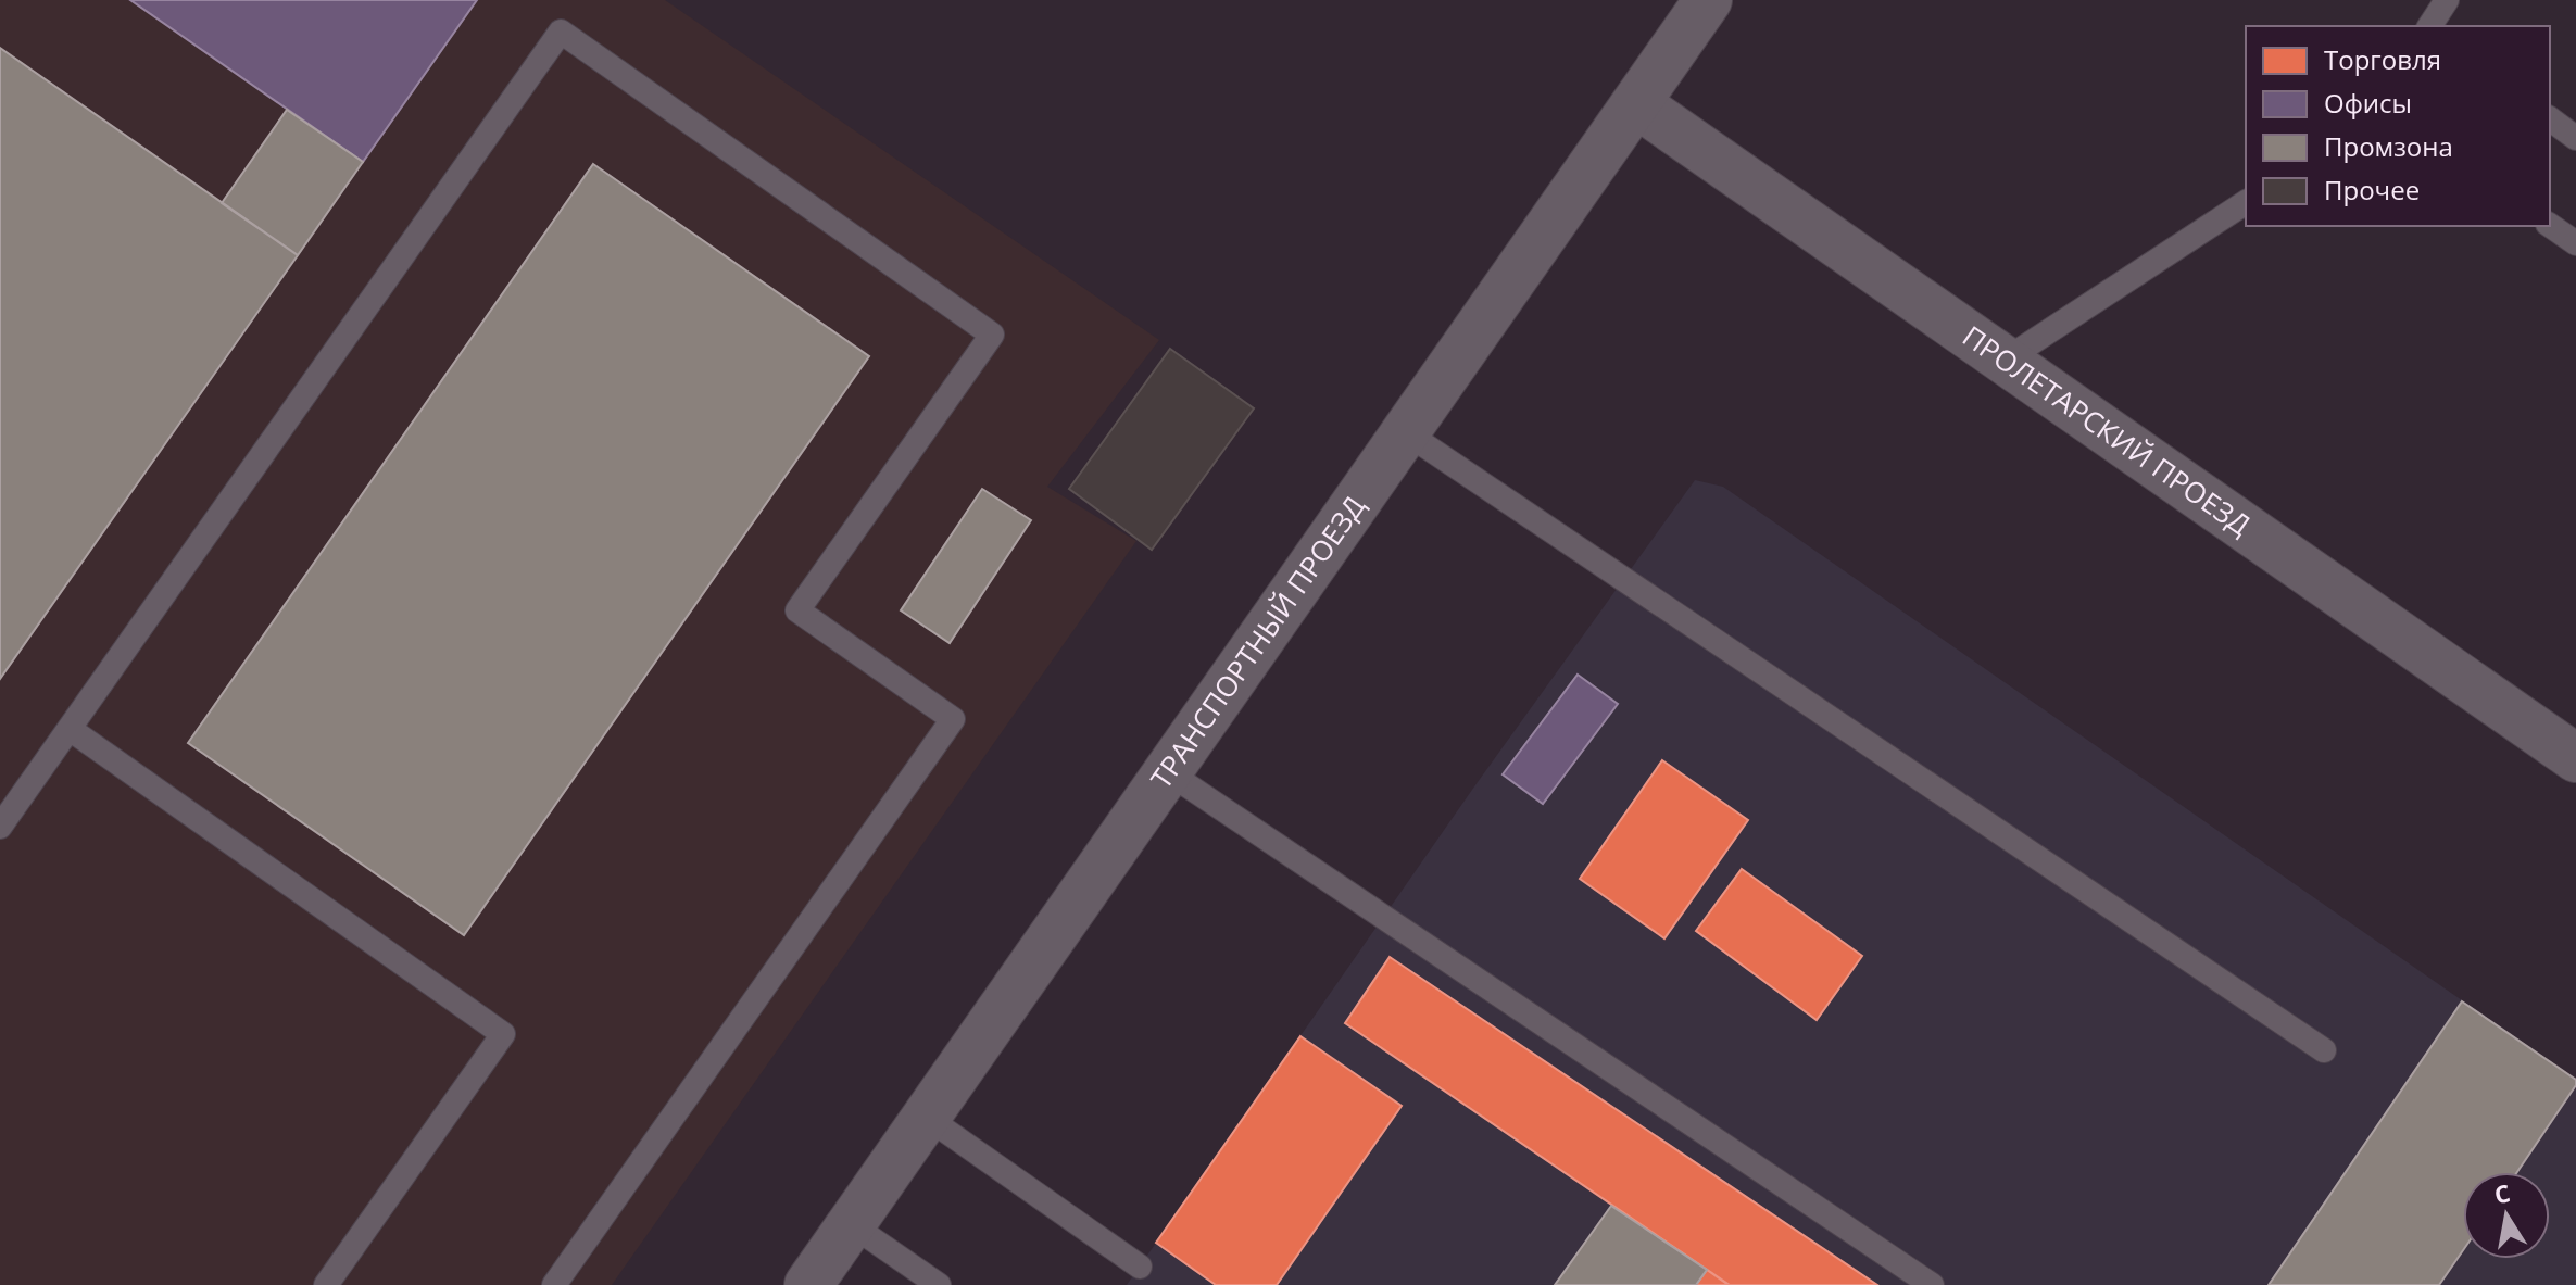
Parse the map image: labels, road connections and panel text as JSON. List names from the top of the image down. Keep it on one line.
{"streets":{"street":["ПРОЛЕТАРСКИЙ ПРОЕЗД","ТРАНСПОРТНЫЙ ПРОЕЗД"]},"crossings":[["ПРОЛЕТАРСКИЙ ПРОЕЗД","ТРАНСПОРТНЫЙ ПРОЕЗД"]],"legend":["Торговля","Офисы","Промзона","Прочее"],"north":"top"}
